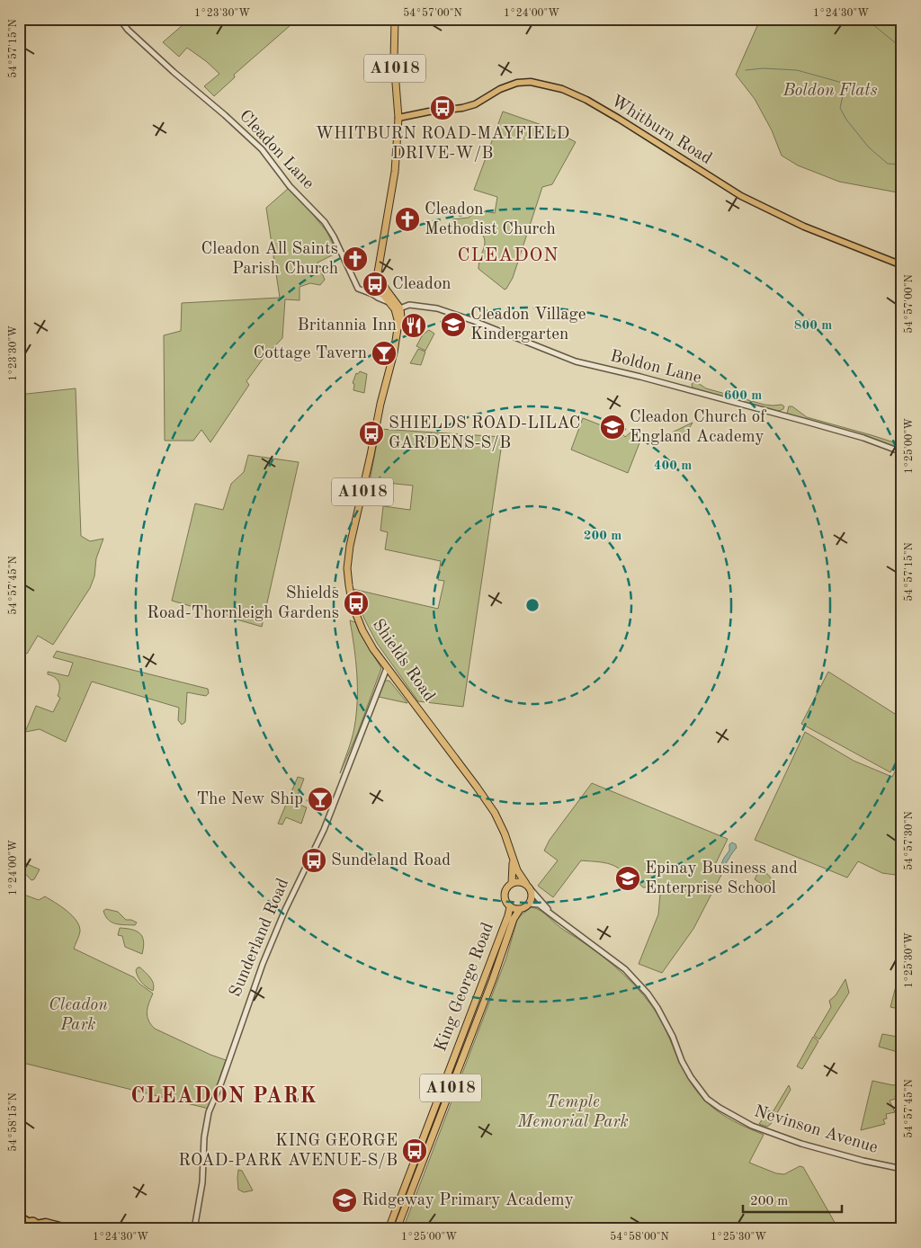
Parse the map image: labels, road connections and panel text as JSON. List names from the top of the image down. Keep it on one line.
{"streets":{"highway":["A1018","Shields Road","King George Road"],"main road":["Whitburn Road"],"street":["Cleadon Lane","Boldon Lane","Sunderland Road","Nevinson Avenue"]},"crossings":[["A1018","Whitburn Road"],["A1018","Cleadon Lane"],["A1018","Boldon Lane"],["A1018","Shields Road"],["A1018","King George Road"],["A1018","Nevinson Avenue"],["Boldon Lane","Shields Road"],["Shields Road","Sunderland Road"],["Shields Road","King George Road"],["Shields Road","Nevinson Avenue"],["King George Road","Nevinson Avenue"]],"districts":["CLEADON","CLEADON PARK"],"parks":["Boldon Flats","Cleadon Park","Temple Memorial Park"],"places":{"bus stop":["WHITBURN ROAD-MAYFIELD DRIVE-W/B","Cleadon","SHIELDS ROAD-LILAC GARDENS-S/B","Shields Road-Thornleigh Gardens","Sundeland Road","KING GEORGE ROAD-PARK AVENUE-S/B"],"church":["Cleadon Methodist Church","Cleadon All Saints Parish Church"],"school or university":["Cleadon Village Kindergarten","Cleadon Church of England Academy","Epinay Business and Enterprise School","Ridgeway Primary Academy"],"restaurant":["Britannia Inn"],"bar":["Cottage Tavern","The New Ship"]},"scale_bar":"200 m","coordinates":["1°23'30\"W","54°57'00\"N","1°24'00\"W","1°24'30\"W","54°57'15\"N","1°25'00\"W","54°57'45\"N","54°57'30\"N","1°25'30\"W","54°58'15\"N","54°58'00\"N"],"rings":["800 m","600 m","400 m","200 m"]}
